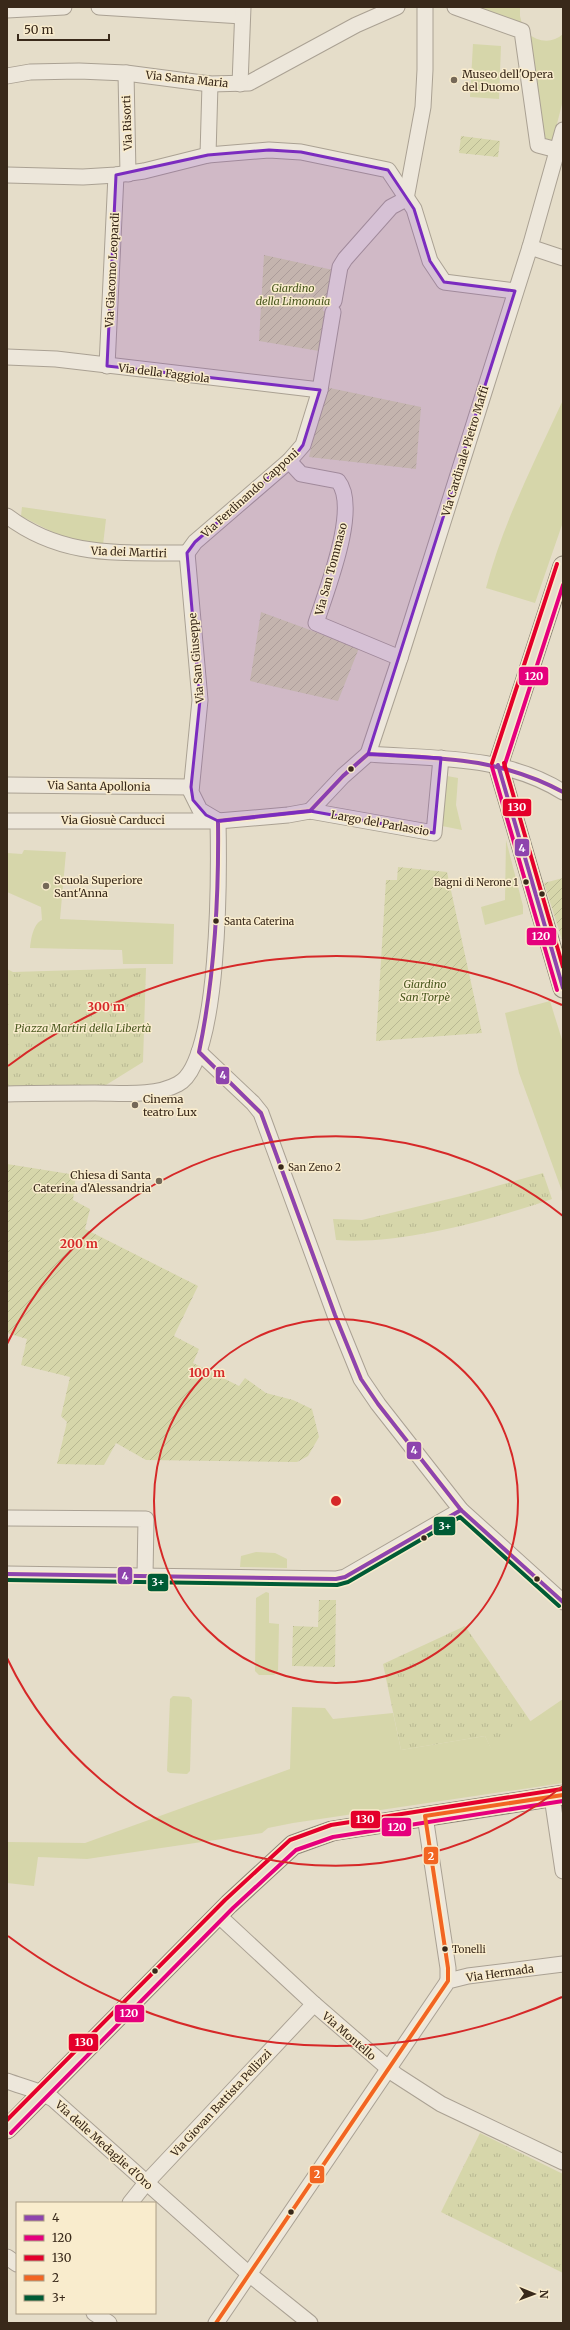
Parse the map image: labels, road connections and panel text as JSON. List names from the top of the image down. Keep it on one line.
{"streets":{"street":["Via Santa Maria","Via Risorti","Via Giacomo Leopardi","Via della Faggiola","Via Cardinale Pietro Maffi","Via Ferdinando Capponi","Via dei Martiri","Via San Tommaso","Via San Giuseppe","Via Santa Apollonia","Via Giosuè Carducci","Largo del Parlascio","Via Hermada","Via Montello","Via Giovan Battista Pellizzi","Via delle Medaglie d'Oro"]},"crossings":[["Via Santa Maria","Via Risorti"],["Via Risorti","Via Giacomo Leopardi"],["Via Giacomo Leopardi","Via della Faggiola"],["Via della Faggiola","Via Ferdinando Capponi"],["Via Cardinale Pietro Maffi","Via San Tommaso"],["Via Cardinale Pietro Maffi","Largo del Parlascio"],["Via Ferdinando Capponi","Via dei Martiri"],["Via Ferdinando Capponi","Via San Tommaso"],["Via Ferdinando Capponi","Via San Giuseppe"],["Via dei Martiri","Via San Giuseppe"],["Via San Giuseppe","Via Santa Apollonia"],["Via Giosuè Carducci","Largo del Parlascio"],["Via Montello","Via Giovan Battista Pellizzi"],["Via Giovan Battista Pellizzi","Via delle Medaglie d'Oro"]],"parks":["Giardino della Limonaia","Giardino San Torpè","Piazza Martiri della Libertà"],"places":["Museo dell'Opera del Duomo","Bagni di Nerone 1","Scuola Superiore Sant'Anna","Santa Caterina","Cinema teatro Lux","San Zeno 2","Chiesa di Santa Caterina d'Alessandria","Tonelli"],"lines":["transit line 130","transit line 120","transit line 4","transit line 3+","transit line 2"],"legend":["4","120","130","2","3+"],"scale_bar":"50 m","north":"right","rings":["300 m","200 m","100 m"]}
